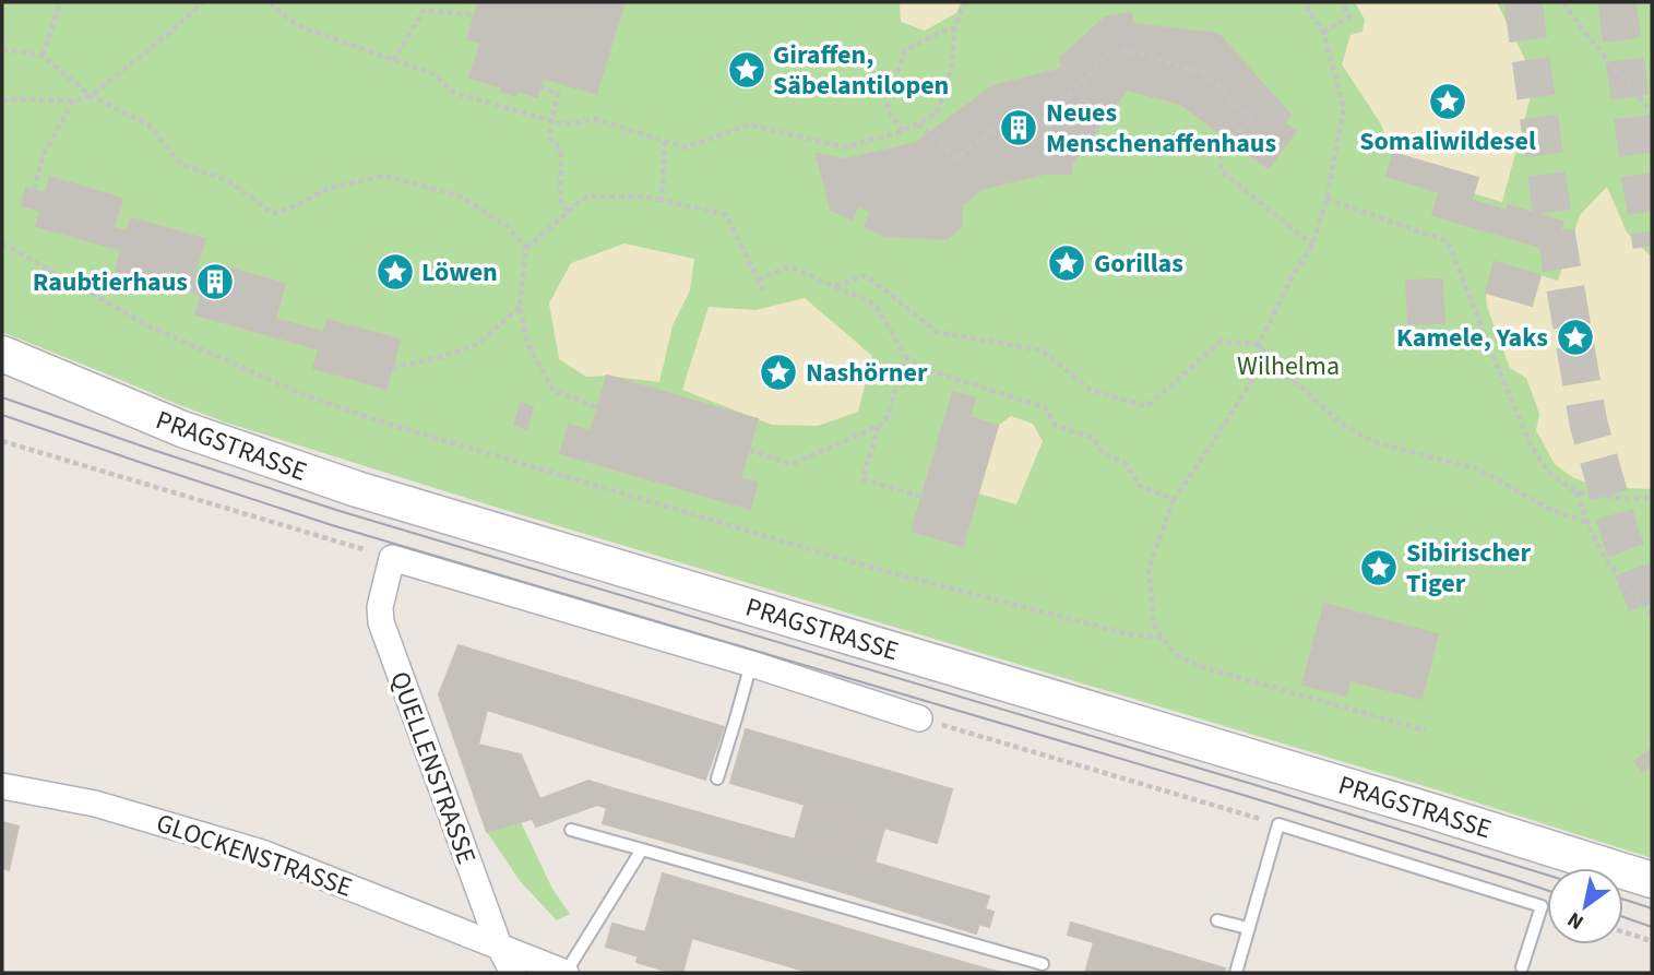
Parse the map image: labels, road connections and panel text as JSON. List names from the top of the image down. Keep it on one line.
{"streets":{"main road":["PRAGSTRASSE"],"street":["QUELLENSTRASSE","GLOCKENSTRASSE"]},"crossings":[["QUELLENSTRASSE","GLOCKENSTRASSE"]],"parks":["Wilhelma"],"places":{"place":["Giraffen, Säbelantilopen","Somaliwildesel","Gorillas","Löwen","Kamele, Yaks","Nashörner","Sibirischer Tiger"],"building":["Neues Menschenaffenhaus","Raubtierhaus"]},"north":"bottom left"}
